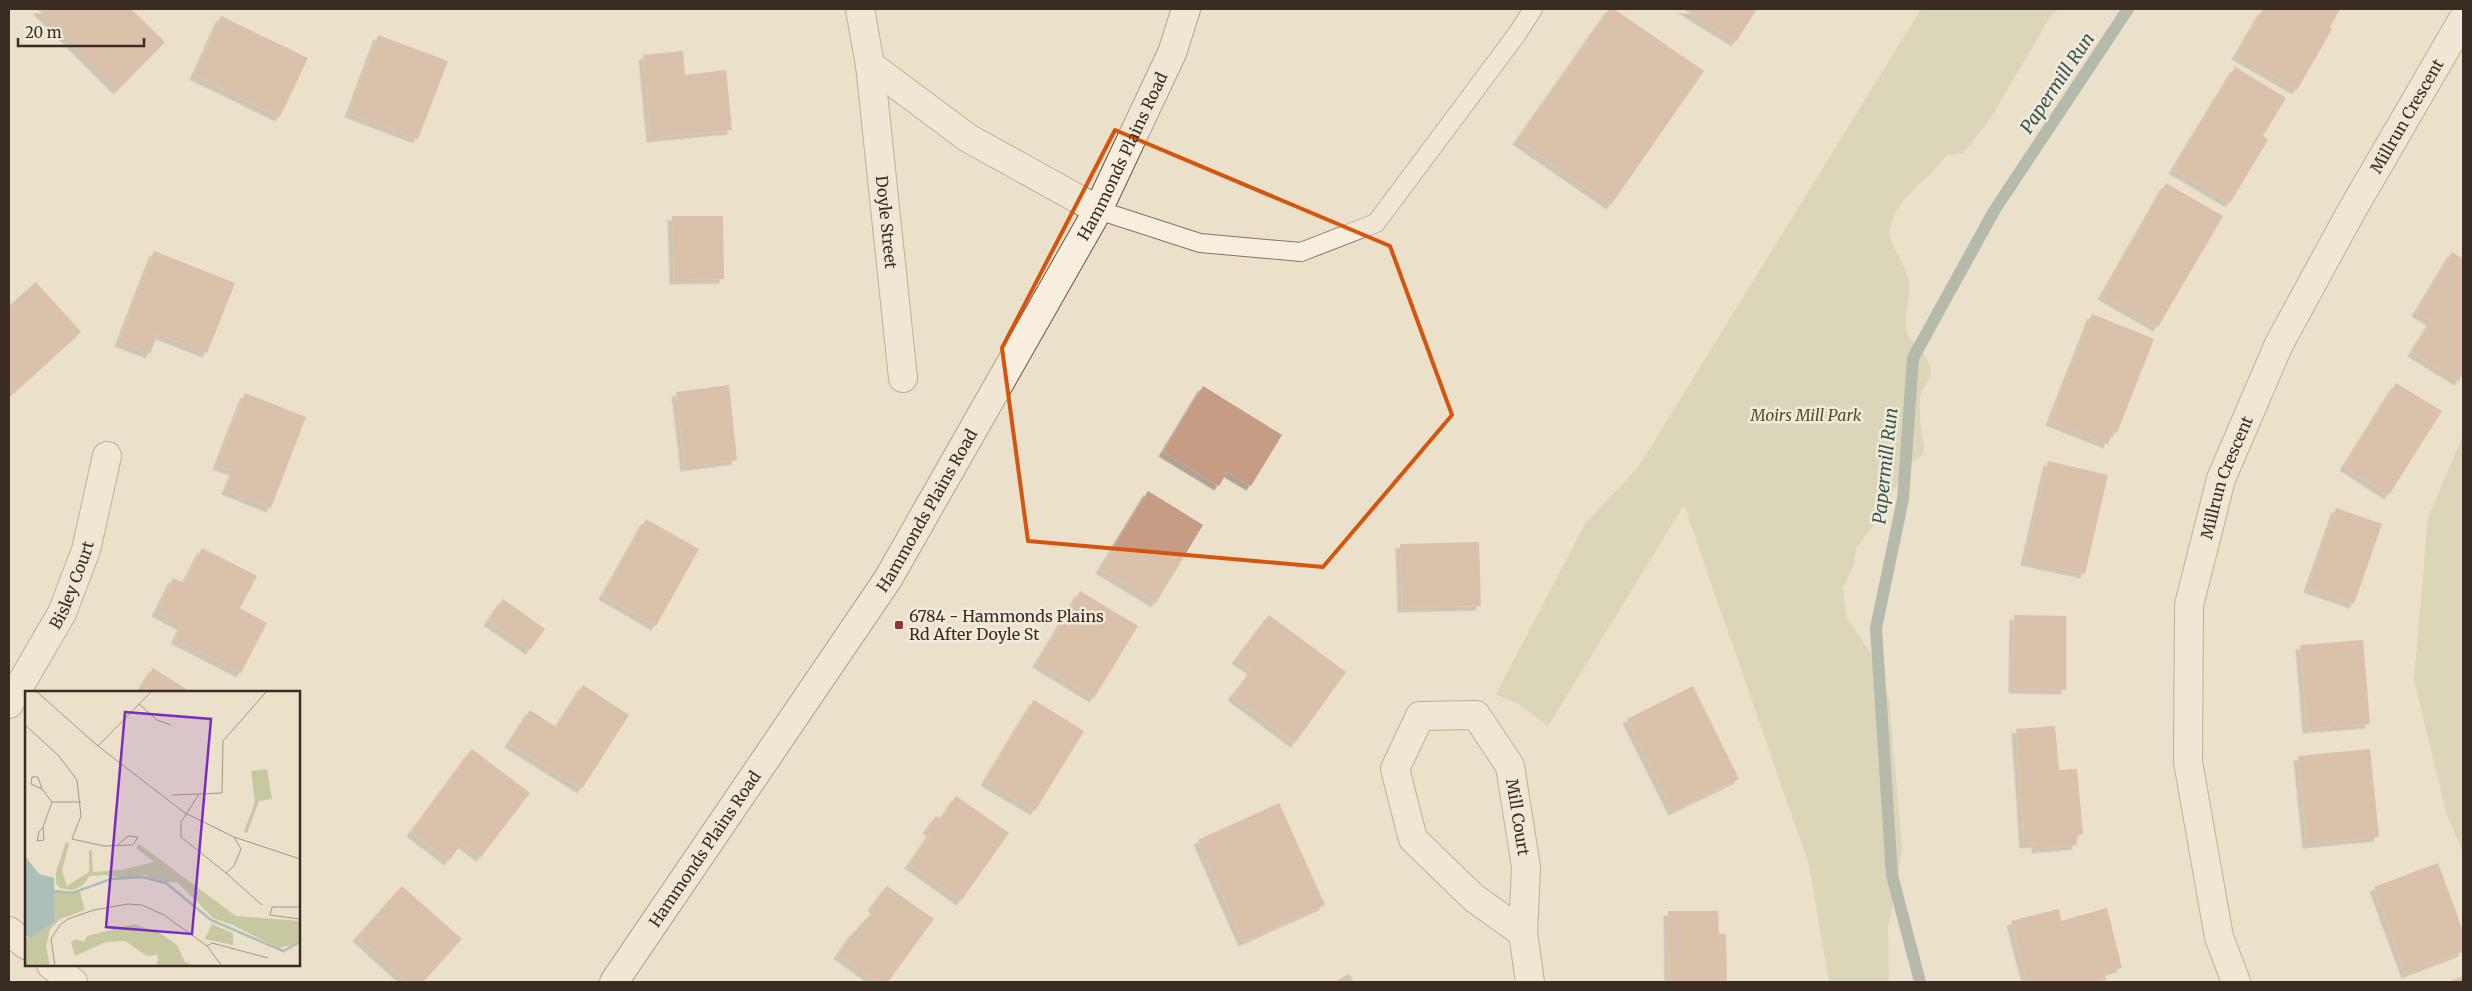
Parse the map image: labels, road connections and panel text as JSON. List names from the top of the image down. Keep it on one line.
{"streets":{"street":["Millrun Crescent","Hammonds Plains Road","Doyle Street","Bisley Court","Mill Court"]},"water":["Papermill Run"],"parks":["Moirs Mill Park"],"places":{"transit":["6784 - Hammonds Plains Rd After Doyle St"]},"scale_bar":"20 m"}
